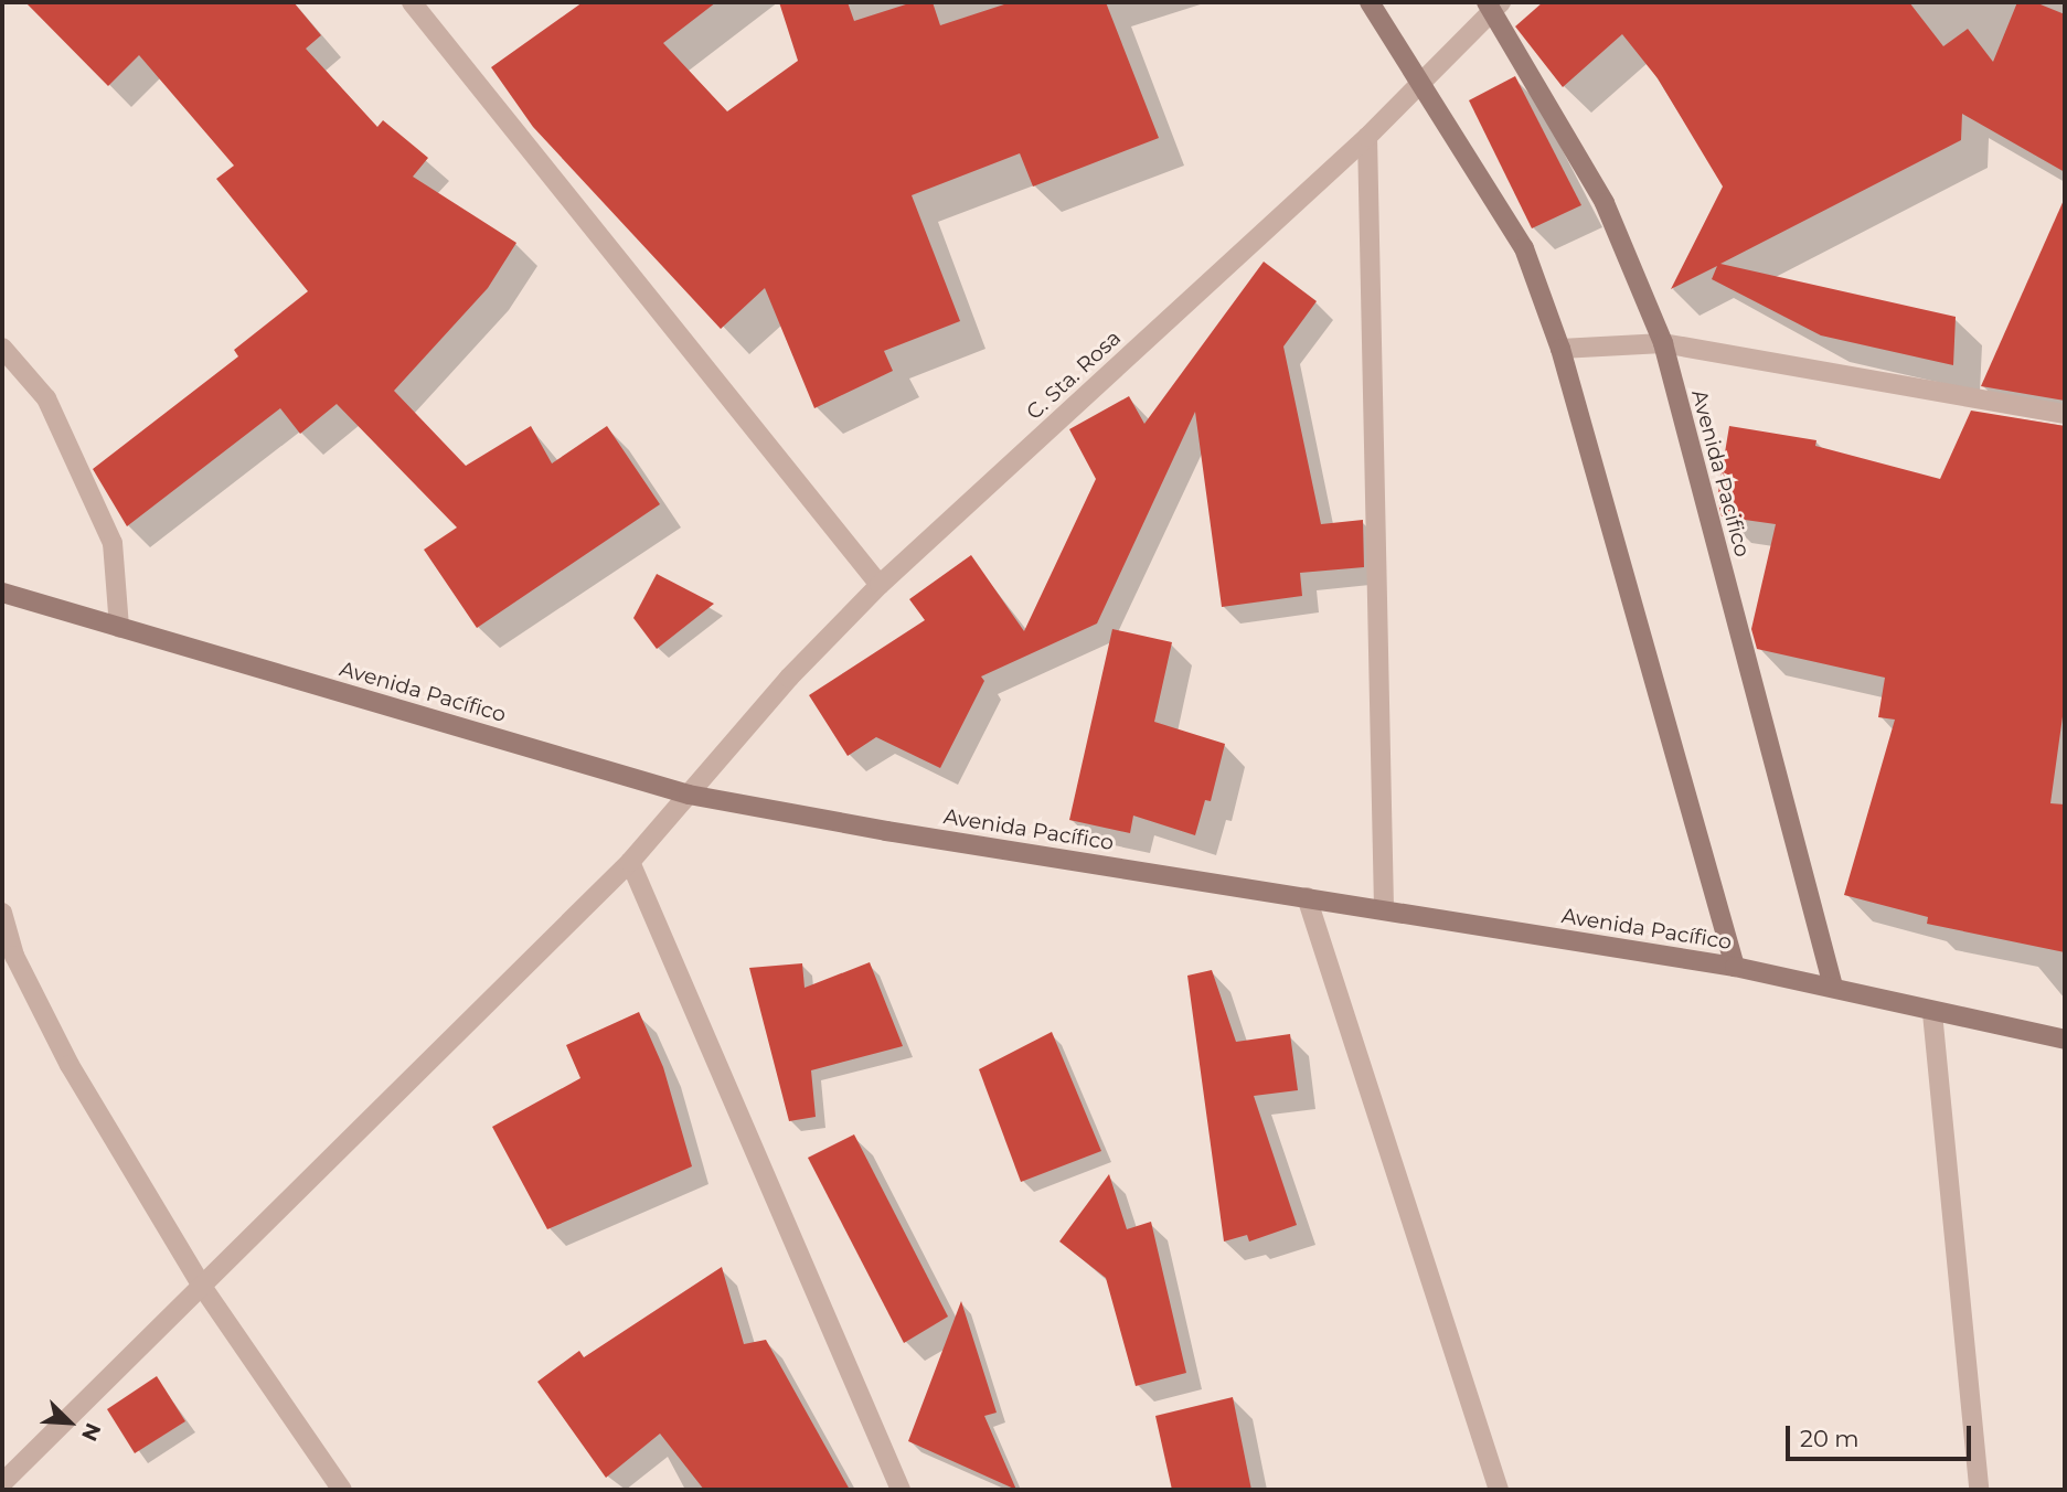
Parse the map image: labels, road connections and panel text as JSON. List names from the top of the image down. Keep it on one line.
{"streets":{"main road":["Avenida Pacifico","Avenida Pacífico"],"street":["C. Sta. Rosa"]},"crossings":[["C. Sta. Rosa","Avenida Pacifico"],["C. Sta. Rosa","Avenida Pacífico"],["Avenida Pacifico","Avenida Pacífico"]],"scale_bar":"20 m","north":"bottom right"}
